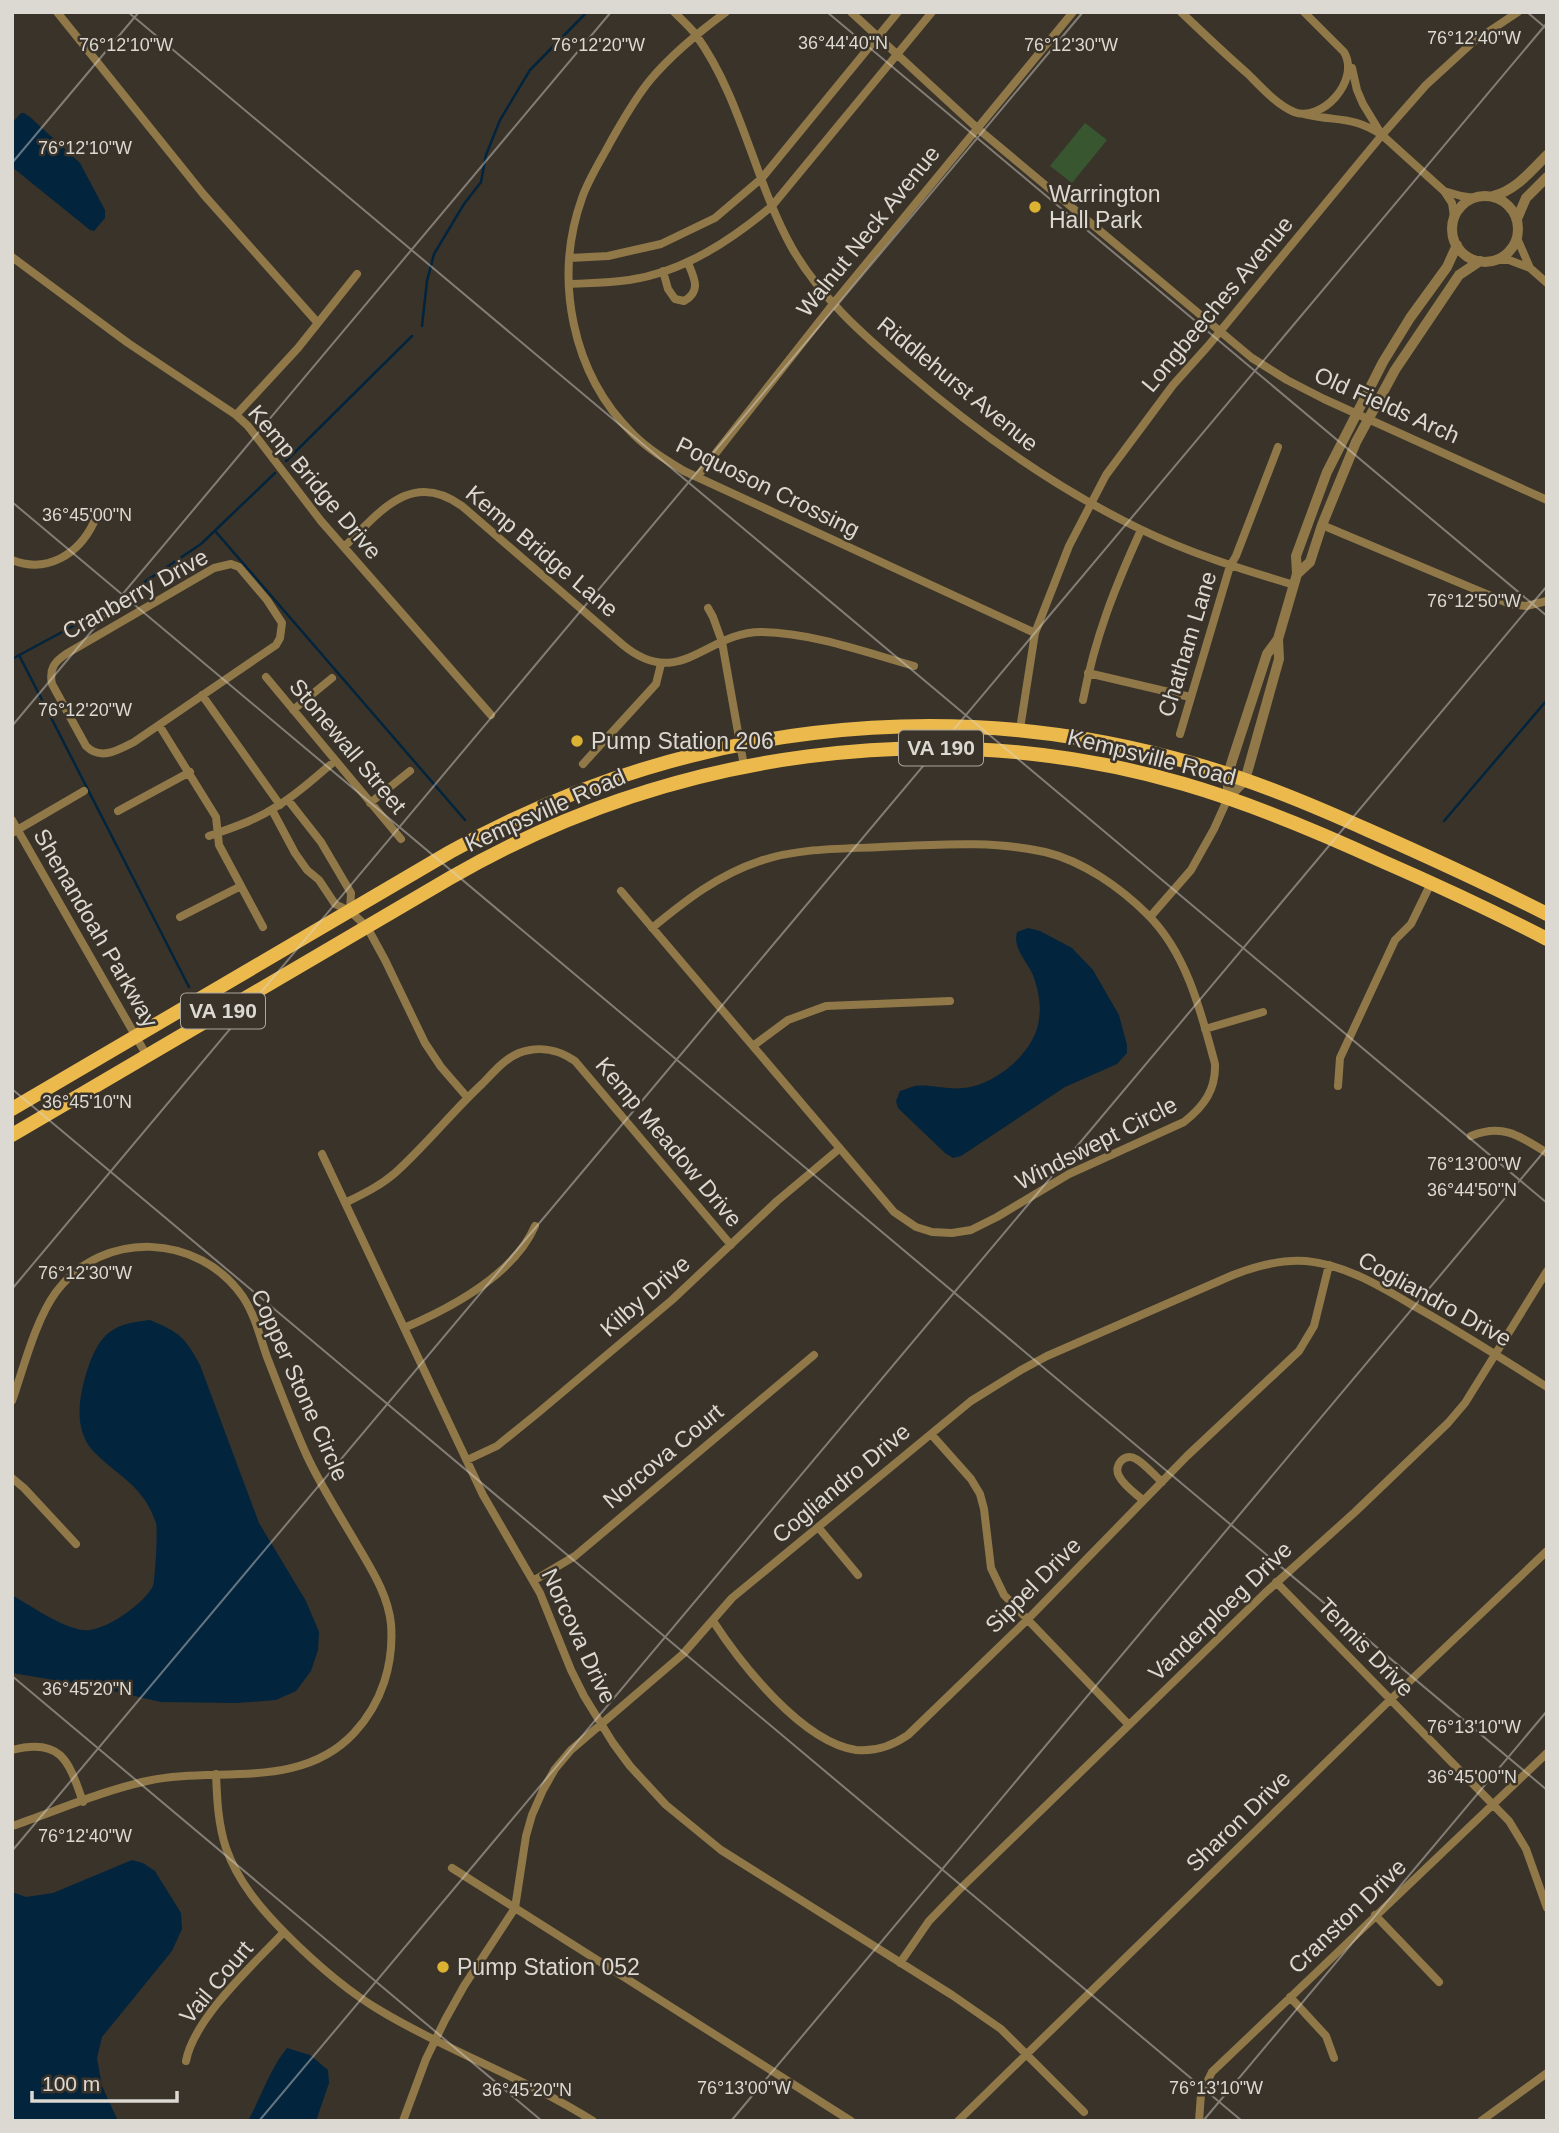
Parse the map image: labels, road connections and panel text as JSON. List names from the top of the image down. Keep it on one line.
{"streets":{"main road":["VA 190","Kempsville Road"],"street":["Walnut Neck Avenue","Longbeeches Avenue","Riddlehurst Avenue","Old Fields Arch","Kemp Bridge Drive","Poquoson Crossing","Kemp Bridge Lane","Cranberry Drive","Chatham Lane","Stonewall Street","Shenandoah Parkway","Kemp Meadow Drive","Windswept Circle","Kilby Drive","Cogliandro Drive","Copper Stone Circle","Norcova Court","Sippel Drive","Vanderploeg Drive","Norcova Drive","Tennis Drive","Sharon Drive","Cranston Drive","Vail Court"]},"crossings":[["Walnut Neck Avenue","Riddlehurst Avenue"],["Walnut Neck Avenue","Old Fields Arch"],["Walnut Neck Avenue","Poquoson Crossing"],["Longbeeches Avenue","Riddlehurst Avenue"],["Longbeeches Avenue","Old Fields Arch"],["Longbeeches Avenue","Poquoson Crossing"],["Longbeeches Avenue","Kempsville Road"],["Riddlehurst Avenue","Poquoson Crossing"],["Riddlehurst Avenue","Chatham Lane"],["Kemp Bridge Drive","Kemp Bridge Lane"],["Kempsville Road","Shenandoah Parkway"],["Kemp Meadow Drive","Kilby Drive"],["Kemp Meadow Drive","Norcova Drive"],["Windswept Circle","Kilby Drive"],["Kilby Drive","Norcova Drive"],["Cogliandro Drive","Sippel Drive"],["Cogliandro Drive","Vanderploeg Drive"],["Cogliandro Drive","Norcova Drive"],["Norcova Court","Norcova Drive"],["Vanderploeg Drive","Norcova Drive"],["Vanderploeg Drive","Tennis Drive"],["Norcova Drive","Sharon Drive"],["Tennis Drive","Sharon Drive"],["Tennis Drive","Cranston Drive"]],"places":["Warrington Hall Park","Pump Station 206","Pump Station 052"],"scale_bar":"100 m","coordinates":["76°12'40\"W","36°44'40\"N","76°12'10\"W","76°12'20\"W","76°12'30\"W","36°45'00\"N","76°12'50\"W","36°45'10\"N","76°13'00\"W","36°44'50\"N","36°45'20\"N","76°13'10\"W"]}
